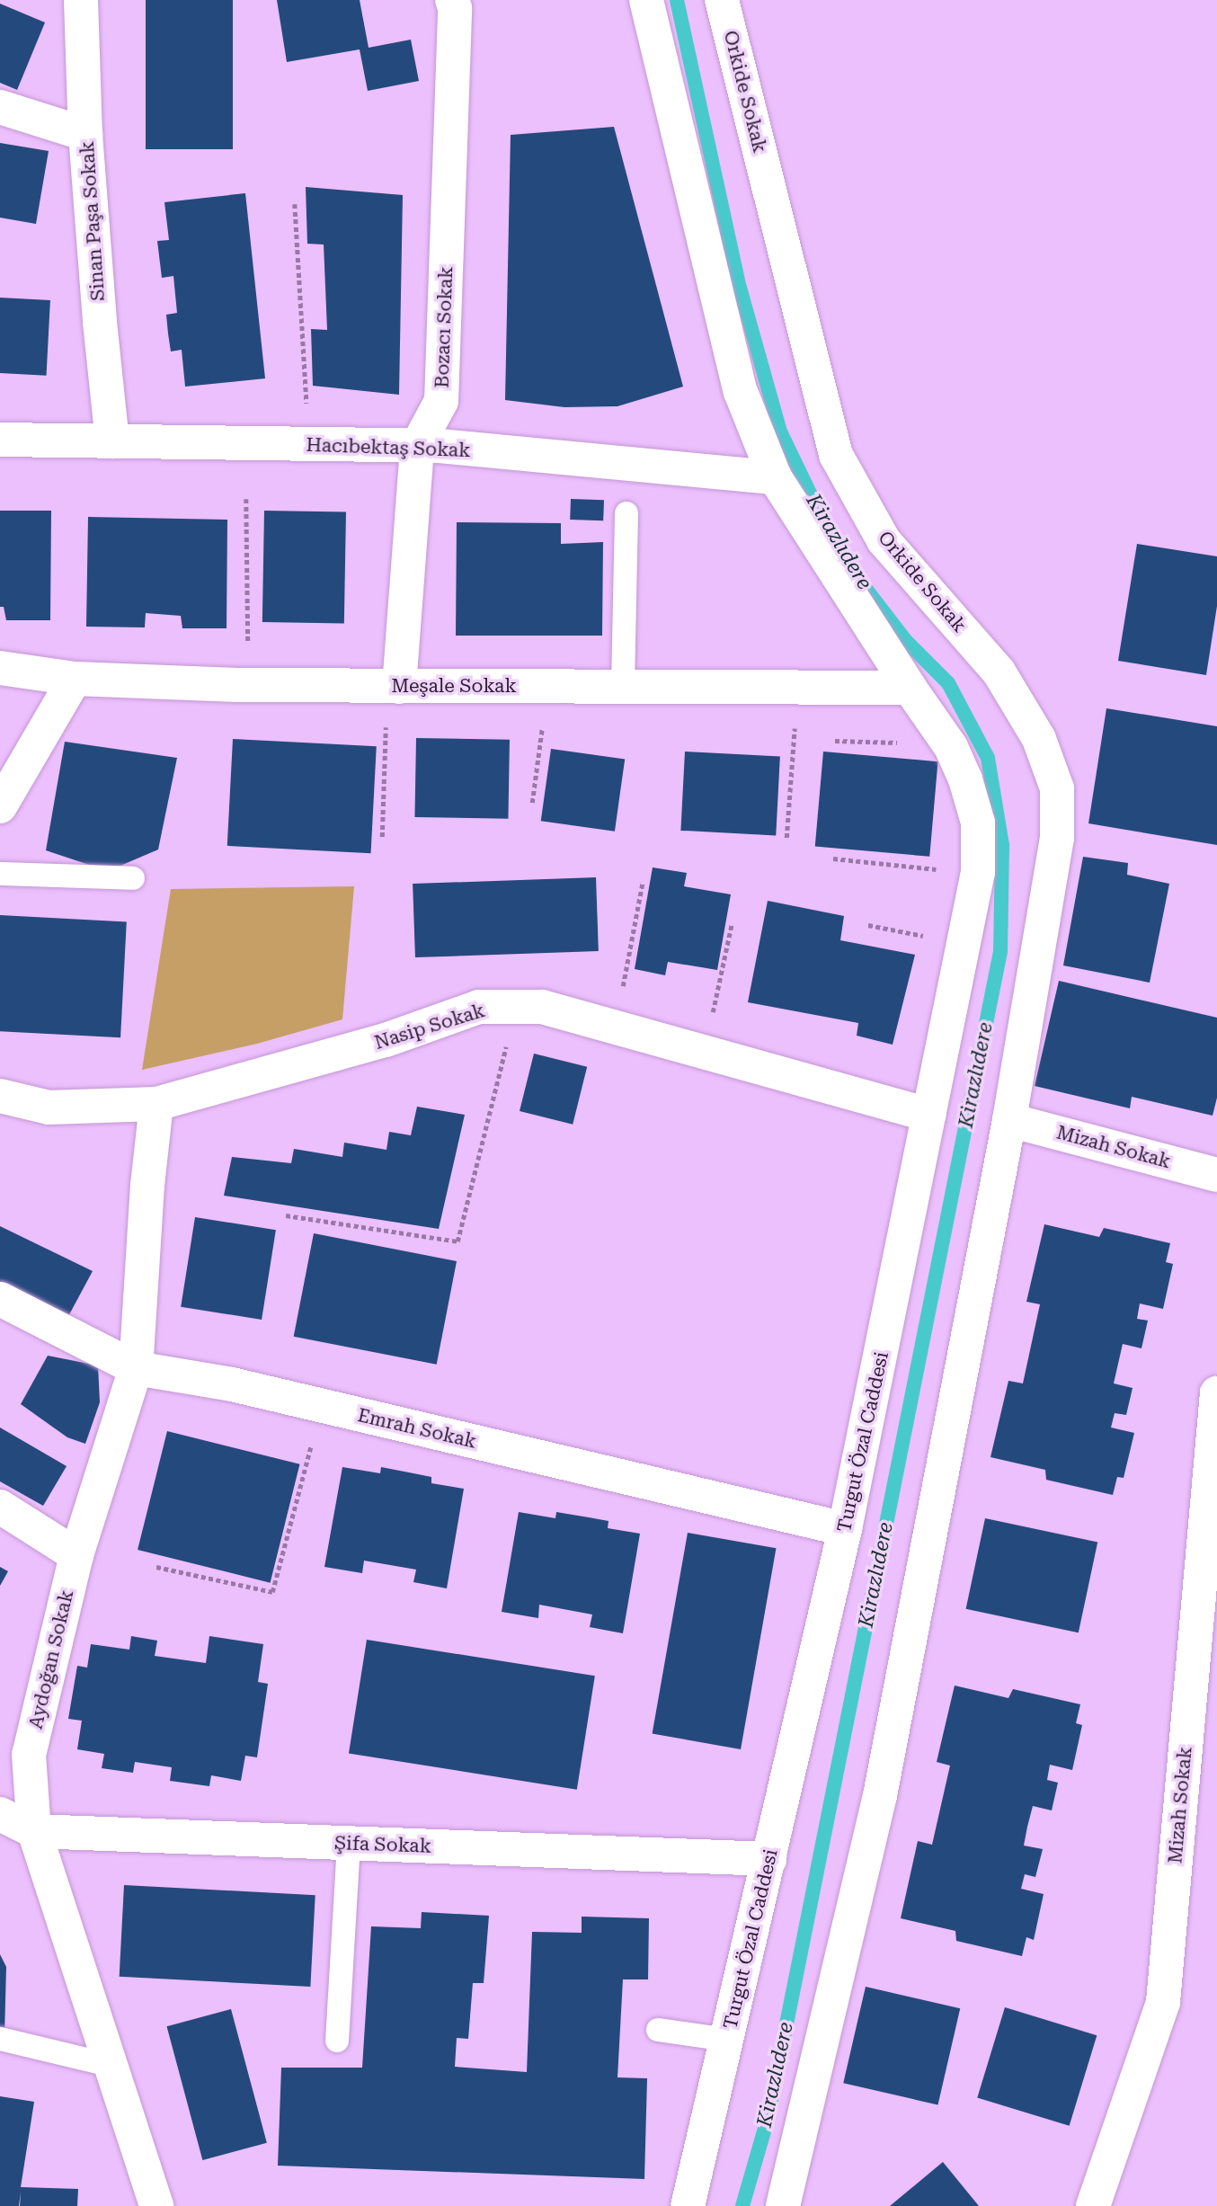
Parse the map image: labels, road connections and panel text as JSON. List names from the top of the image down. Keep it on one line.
{"streets":{"street":["Orkide Sokak","Sinan Paşa Sokak","Bozacı Sokak","Hacıbektaş Sokak","Meşale Sokak","Nasip Sokak","Mizah Sokak","Emrah Sokak","Turgut Özal Caddesi","Aydoğan Sokak","Şifa Sokak"]},"crossings":[["Orkide Sokak","Mizah Sokak"],["Sinan Paşa Sokak","Hacıbektaş Sokak"],["Bozacı Sokak","Hacıbektaş Sokak"],["Bozacı Sokak","Meşale Sokak"],["Meşale Sokak","Turgut Özal Caddesi"],["Nasip Sokak","Turgut Özal Caddesi"],["Nasip Sokak","Aydoğan Sokak"],["Emrah Sokak","Turgut Özal Caddesi"],["Emrah Sokak","Aydoğan Sokak"],["Turgut Özal Caddesi","Şifa Sokak"],["Aydoğan Sokak","Şifa Sokak"]],"water":["Kirazlıdere"]}
